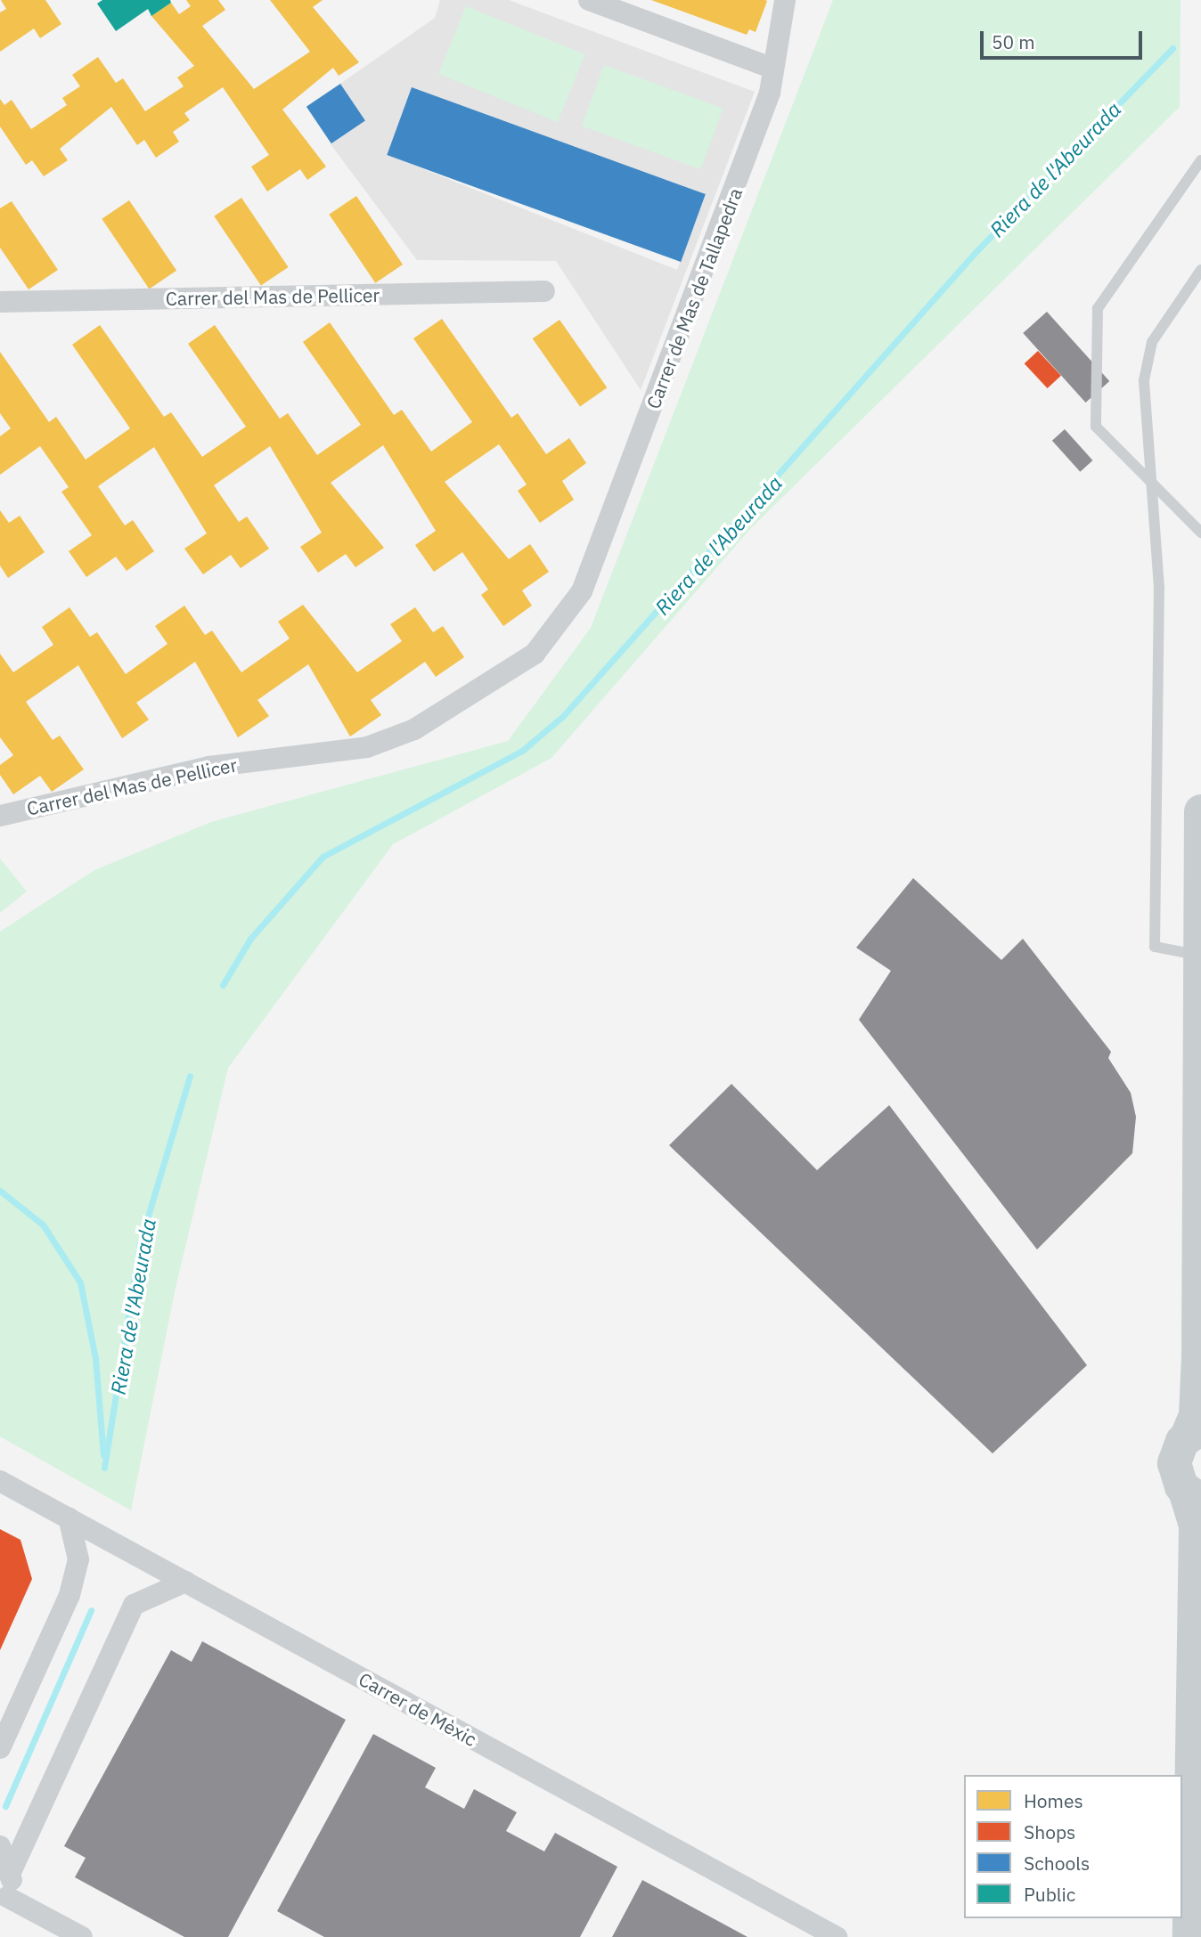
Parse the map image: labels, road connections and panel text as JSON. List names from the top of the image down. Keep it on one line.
{"streets":{"street":["Carrer del Mas de Pellicer","Carrer de Mas de Tallapedra","Carrer de Mèxic"]},"crossings":[["Carrer del Mas de Pellicer","Carrer de Mas de Tallapedra"]],"water":["Riera de l'Abeurada"],"legend":["Homes","Shops","Schools","Public"],"scale_bar":"50 m"}
